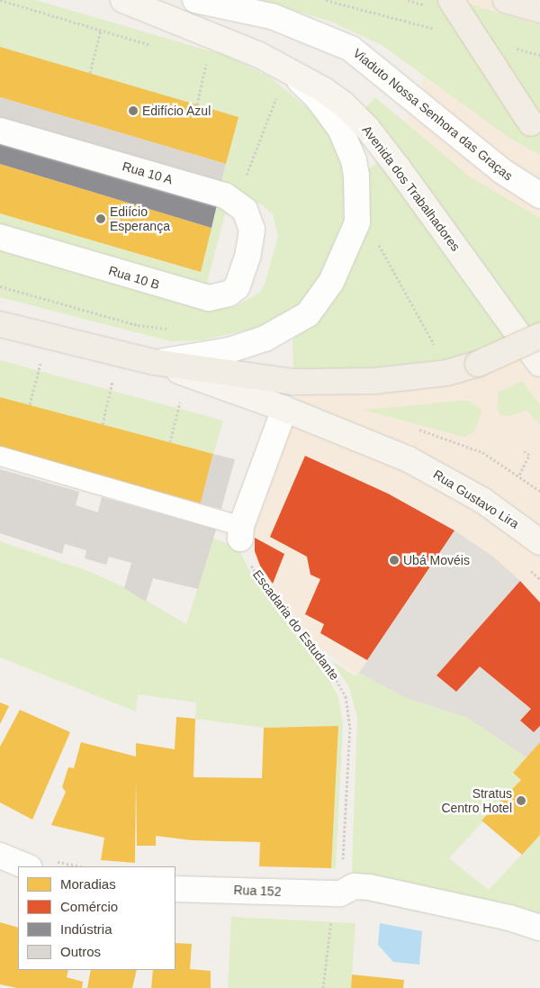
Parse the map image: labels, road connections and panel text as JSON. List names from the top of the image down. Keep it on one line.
{"streets":{"main road":["Avenida dos Trabalhadores","Rua Gustavo Lira"],"street":["Viaduto Nossa Senhora das Graças","Rua 10 A","Rua 10 B","Rua 152"],"path":["Escadaria do Estudante"]},"crossings":[["Rua 10 A","Rua 10 B"]],"places":["Edifício Azul","Ediício Esperança","Ubá Movéis","Stratus Centro Hotel"],"legend":["Moradias","Comércio","Indústria","Outros"]}
